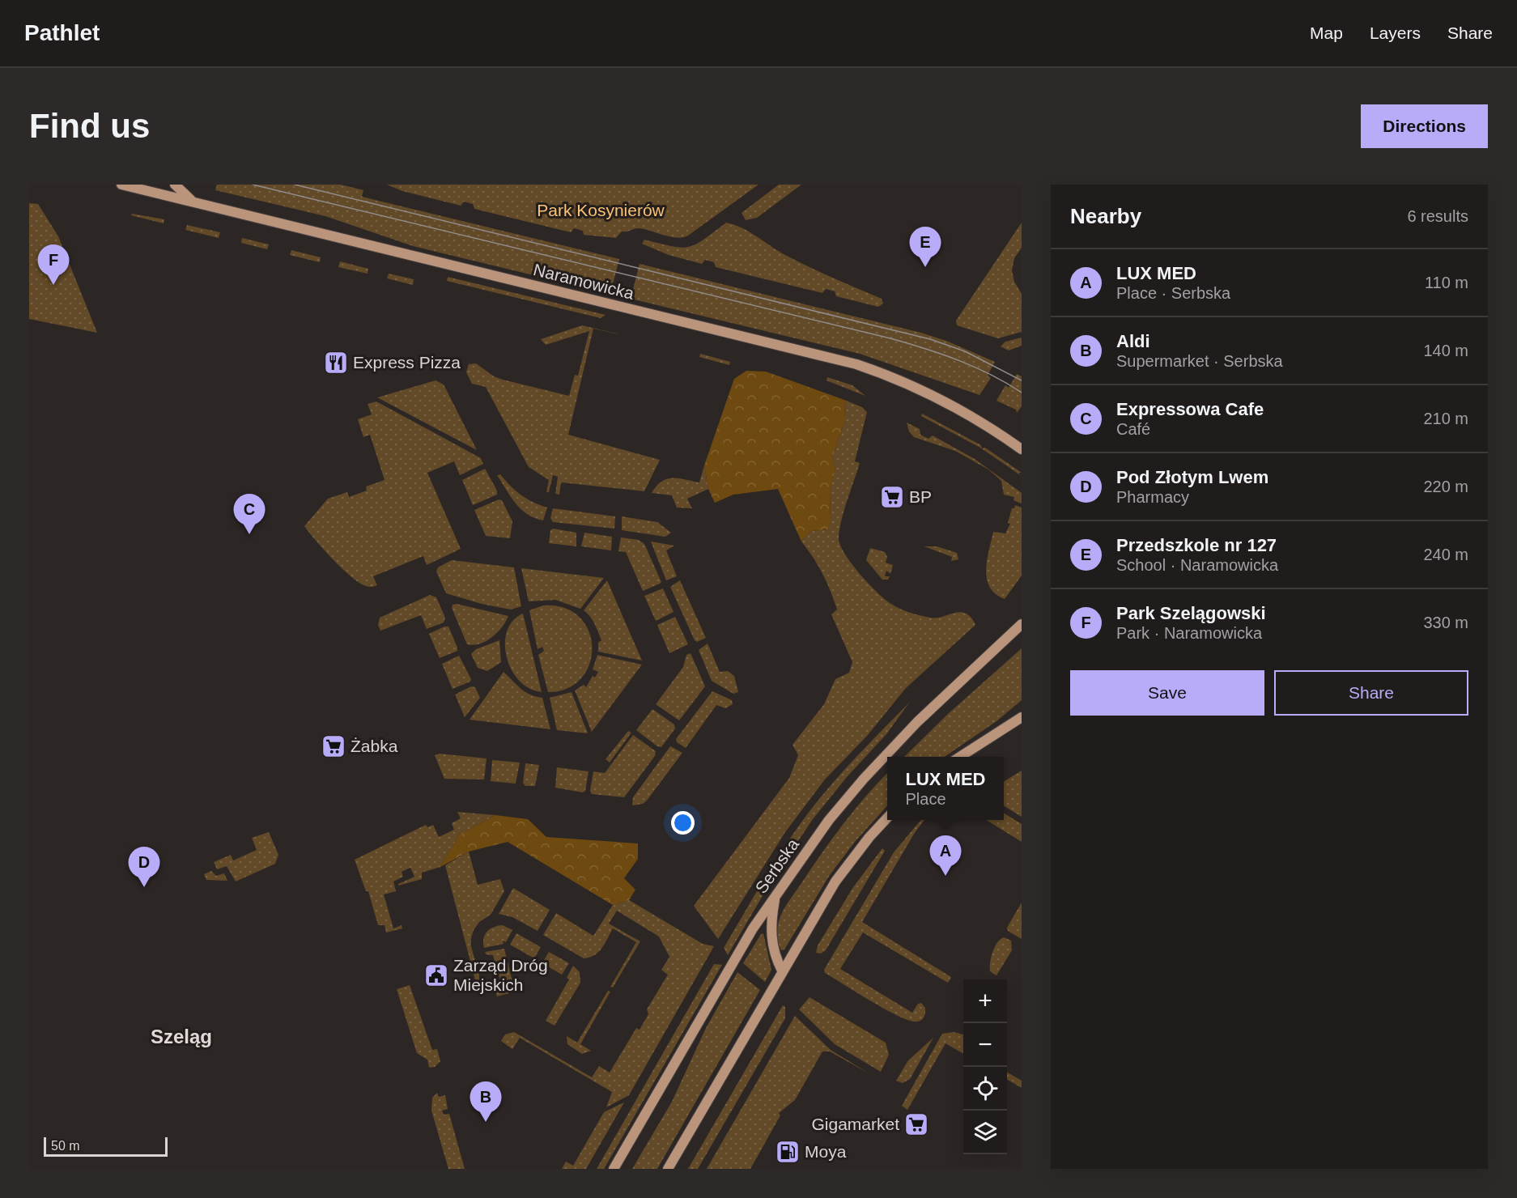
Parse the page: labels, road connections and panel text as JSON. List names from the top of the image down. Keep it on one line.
{"streets":{"street":["Naramowicka","Serbska"]},"districts":["Szeląg"],"parks":["Park Kosynierów"],"places":{"restaurant":["Express Pizza"],"supermarket":["BP","Żabka","Gigamarket"],"public building":["Zarząd Dróg Miejskich"],"fuel station":["Moya"]},"scale_bar":"50 m","page":{"header":"Pathlet","nav":["Map","Layers","Share"],"buttons":["Directions",["Save","Share"]],"title":"Find us","heading":["Nearby","6 results"],"pins":["E","F","C","A","D","B"],"list":[{"mark":"A","name":"LUX MED","note":"Place · Serbska","value":"110 m"},{"mark":"B","name":"Aldi","note":"Supermarket · Serbska","value":"140 m"},{"mark":"C","name":"Expressowa Cafe","note":"Café","value":"210 m"},{"mark":"D","name":"Pod Złotym Lwem","note":"Pharmacy","value":"220 m"},{"mark":"E","name":"Przedszkole nr 127","note":"School · Naramowicka","value":"240 m"},{"mark":"F","name":"Park Szelągowski","note":"Park · Naramowicka","value":"330 m"}],"popup":["LUX MED","Place"],"map_buttons":["+","−"],"scale":"50 m"}}
